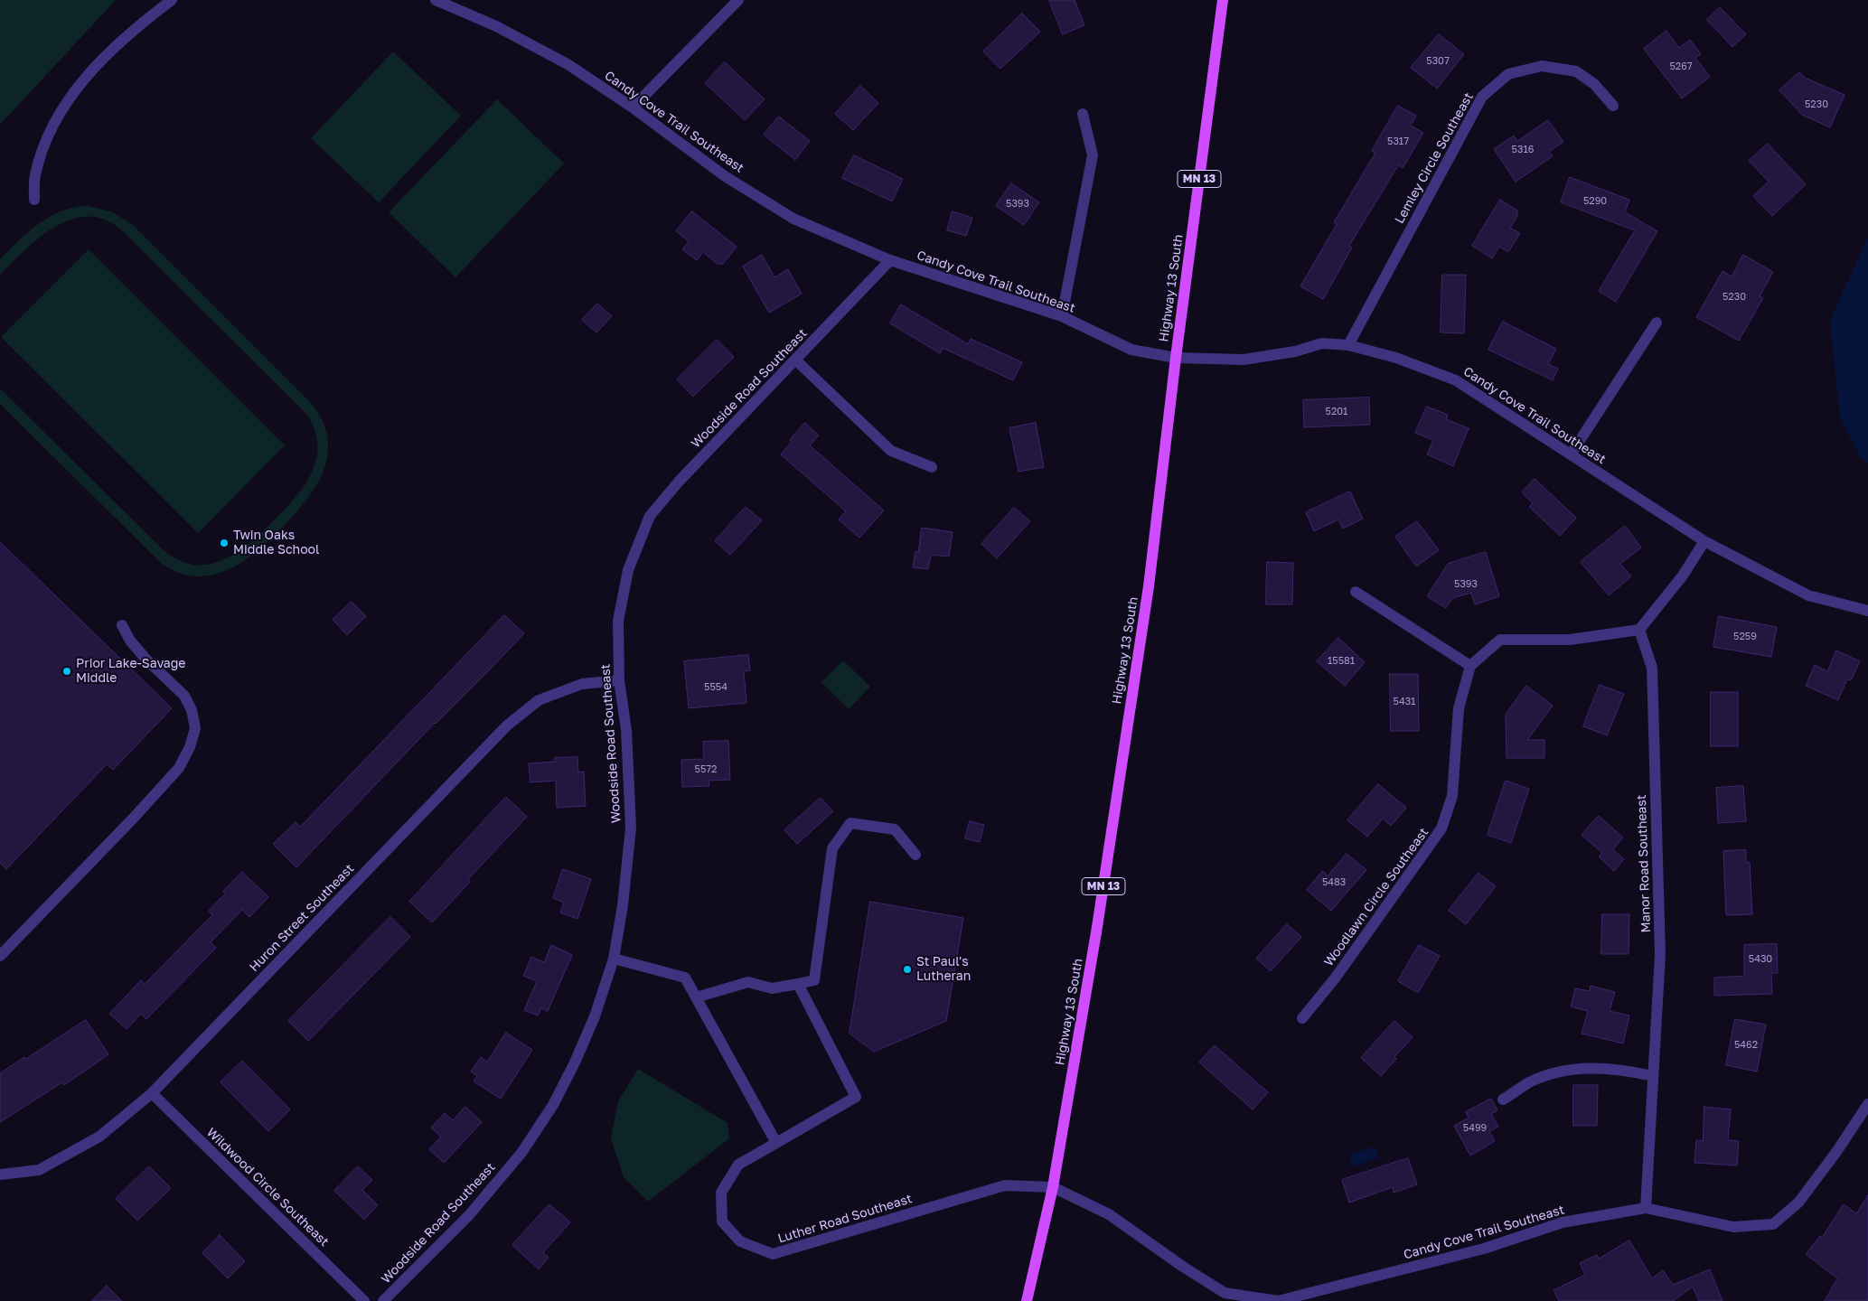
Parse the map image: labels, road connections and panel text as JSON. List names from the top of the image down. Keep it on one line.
{"streets":{"main road":["MN 13","Highway 13 South"],"street":["Candy Cove Trail Southeast","Lemley Circle Southeast","Woodside Road Southeast","Manor Road Southeast","Woodlawn Circle Southeast","Huron Street Southeast","Wildwood Circle Southeast","Luther Road Southeast"]},"crossings":[["Candy Cove Trail Southeast","Lemley Circle Southeast"],["Candy Cove Trail Southeast","Highway 13 South"],["Candy Cove Trail Southeast","Woodside Road Southeast"],["Candy Cove Trail Southeast","Manor Road Southeast"],["Candy Cove Trail Southeast","Luther Road Southeast"],["Highway 13 South","Luther Road Southeast"],["Woodside Road Southeast","Huron Street Southeast"],["Huron Street Southeast","Wildwood Circle Southeast"]],"places":["Twin Oaks Middle School","Prior Lake-Savage Middle","St Paul's Lutheran"],"house_numbers":["5307","5267","5230","5317","5316","5290","5393","5230","5201","5393","5259","15581","5554","5431","5572","5483","5430","5462","5499"]}
